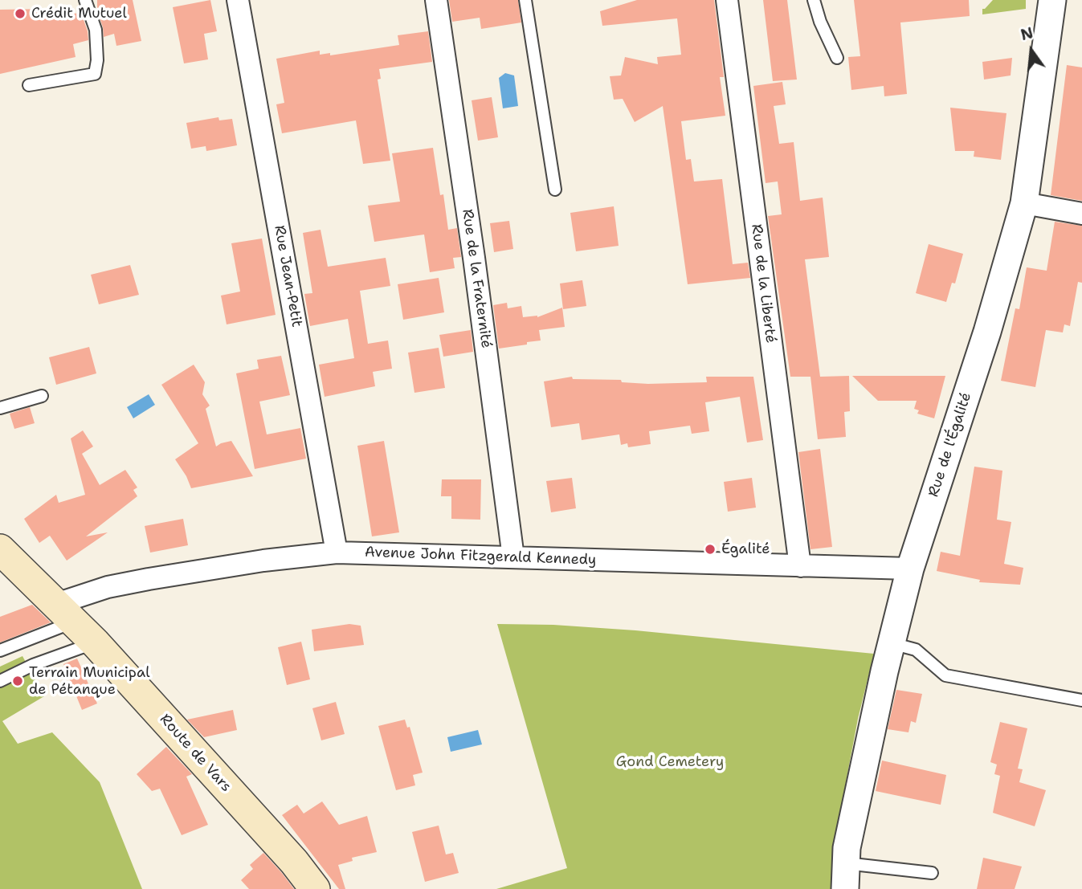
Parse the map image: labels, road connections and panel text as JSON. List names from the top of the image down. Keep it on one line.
{"streets":{"main road":["Route de Vars"],"street":["Rue Jean-Petit","Rue de la Fraternité","Rue de la Liberté","Rue de l'Égalité","Avenue John Fitzgerald Kennedy"]},"crossings":[["Rue Jean-Petit","Avenue John Fitzgerald Kennedy"],["Rue de la Fraternité","Avenue John Fitzgerald Kennedy"],["Rue de la Liberté","Avenue John Fitzgerald Kennedy"],["Rue de l'Égalité","Avenue John Fitzgerald Kennedy"],["Avenue John Fitzgerald Kennedy","Route de Vars"]],"parks":["Gond Cemetery"],"places":["Crédit Mutuel","Égalité","Terrain Municipal de Pétanque"],"north":"top"}
